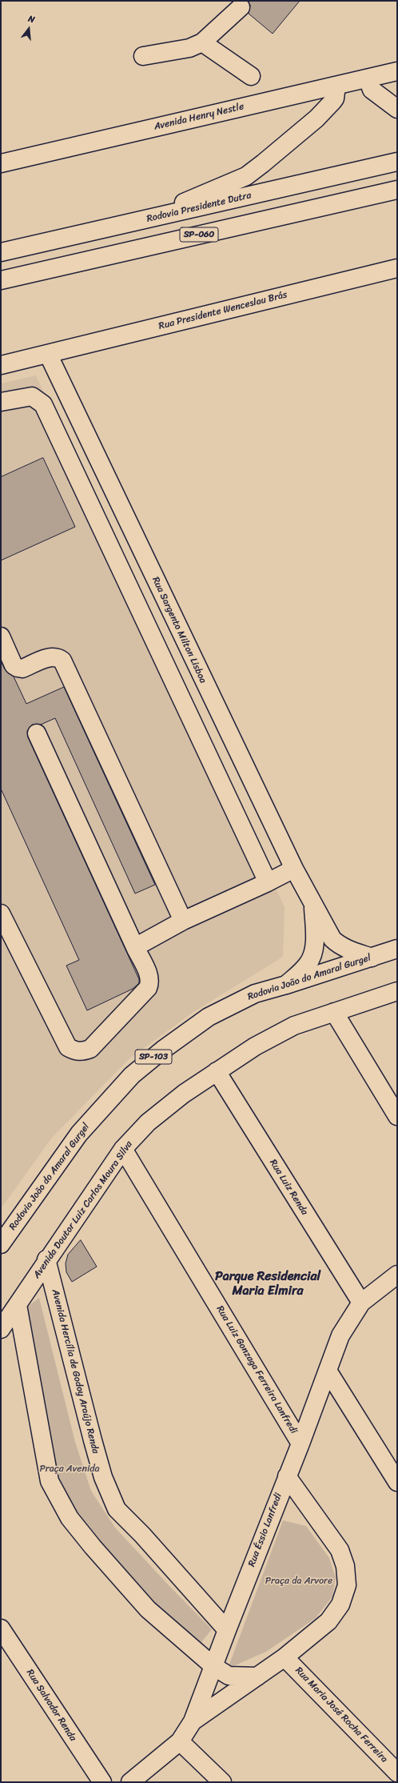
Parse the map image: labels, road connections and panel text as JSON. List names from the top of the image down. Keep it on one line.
{"streets":{"main road":["Avenida Henry Nestle","Rodovia Presidente Dutra","SP-060","Rua Presidente Wenceslau Brás","Rua Sargento Milton Lisboa","Rodovia João do Amaral Gurgel","SP-103","Rua Luiz Renda","Avenida Doutor Luiz Carlos Moura Silva","Rua Luiz Gonzaga Ferreira Lanfredi","Avenida Hercília de Godoy Araújo Renda","Rua Éssio Lanfredi","Rua Salvador Renda","Rua Maria José Rocha Ferreira"]},"crossings":[["Rua Presidente Wenceslau Brás","Rua Sargento Milton Lisboa"],["Rua Sargento Milton Lisboa","Rodovia João do Amaral Gurgel"],["Rua Luiz Renda","Avenida Doutor Luiz Carlos Moura Silva"],["Rua Luiz Renda","Rua Éssio Lanfredi"],["Avenida Doutor Luiz Carlos Moura Silva","Rua Luiz Gonzaga Ferreira Lanfredi"],["Avenida Doutor Luiz Carlos Moura Silva","Avenida Hercília de Godoy Araújo Renda"],["Rua Luiz Gonzaga Ferreira Lanfredi","Rua Éssio Lanfredi"],["Avenida Hercília de Godoy Araújo Renda","Rua Éssio Lanfredi"]],"districts":["Parque Residencial Maria Elmira"],"parks":["Praça Avenida","Praça da Arvore"],"north":"top"}
